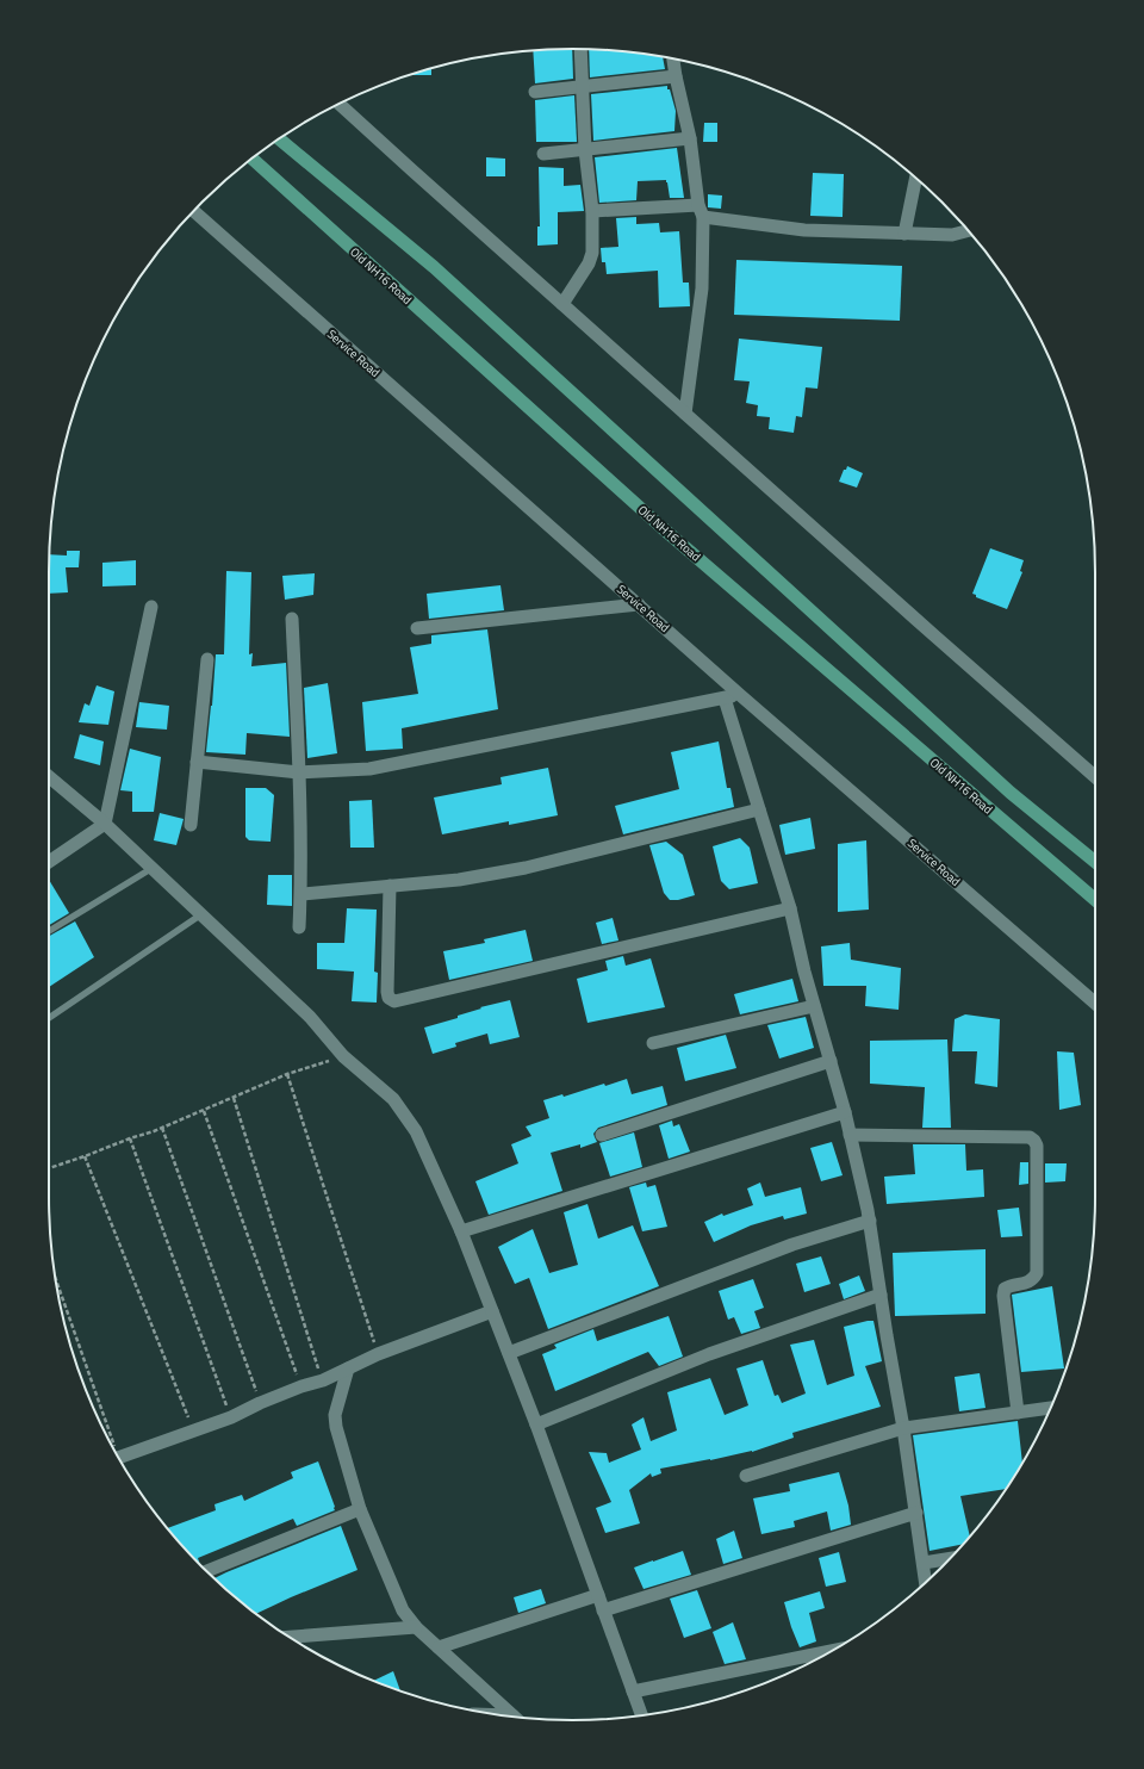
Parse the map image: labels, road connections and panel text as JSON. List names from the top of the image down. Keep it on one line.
{"streets":{"main road":["Old NH16 Road"],"street":["Service Road"]}}
